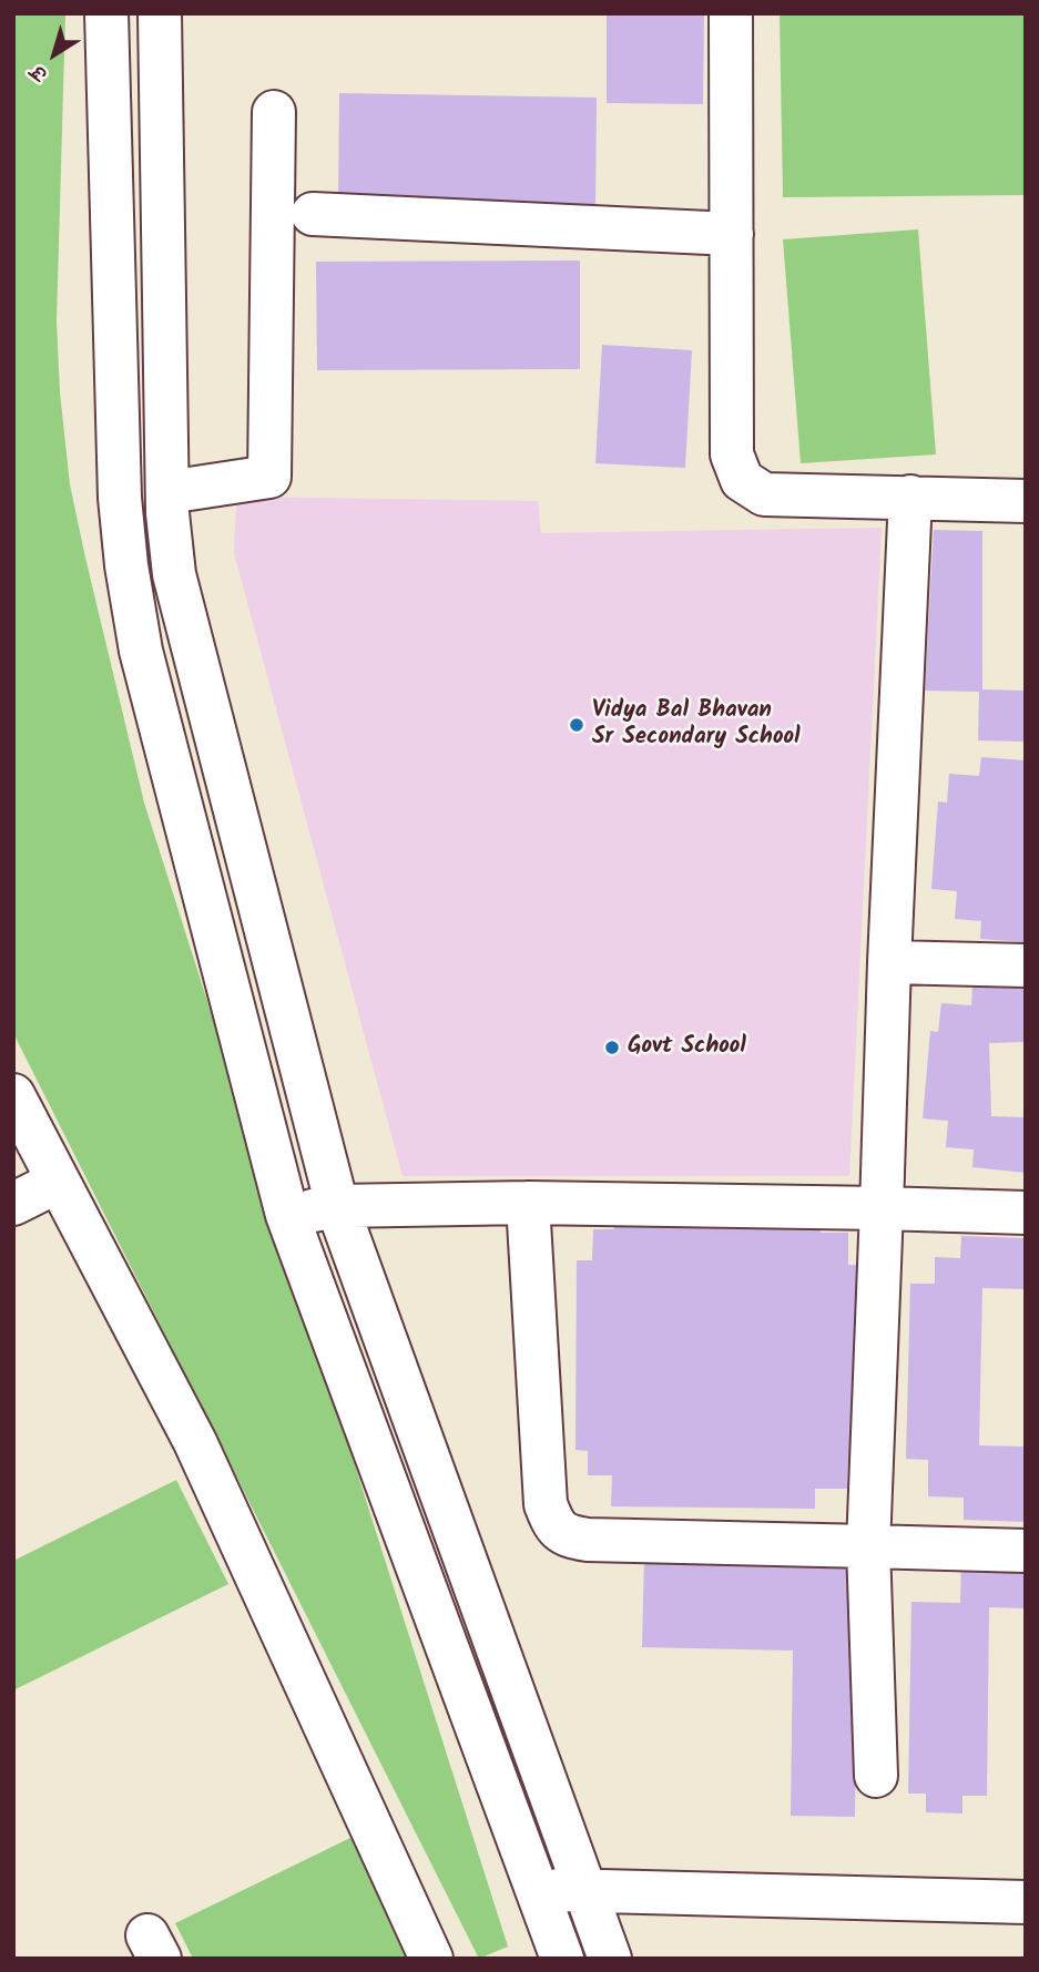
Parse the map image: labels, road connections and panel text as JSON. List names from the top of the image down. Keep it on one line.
{"places":["Vidya Bal Bhavan Sr Secondary School","Govt School"],"north":"bottom left"}
